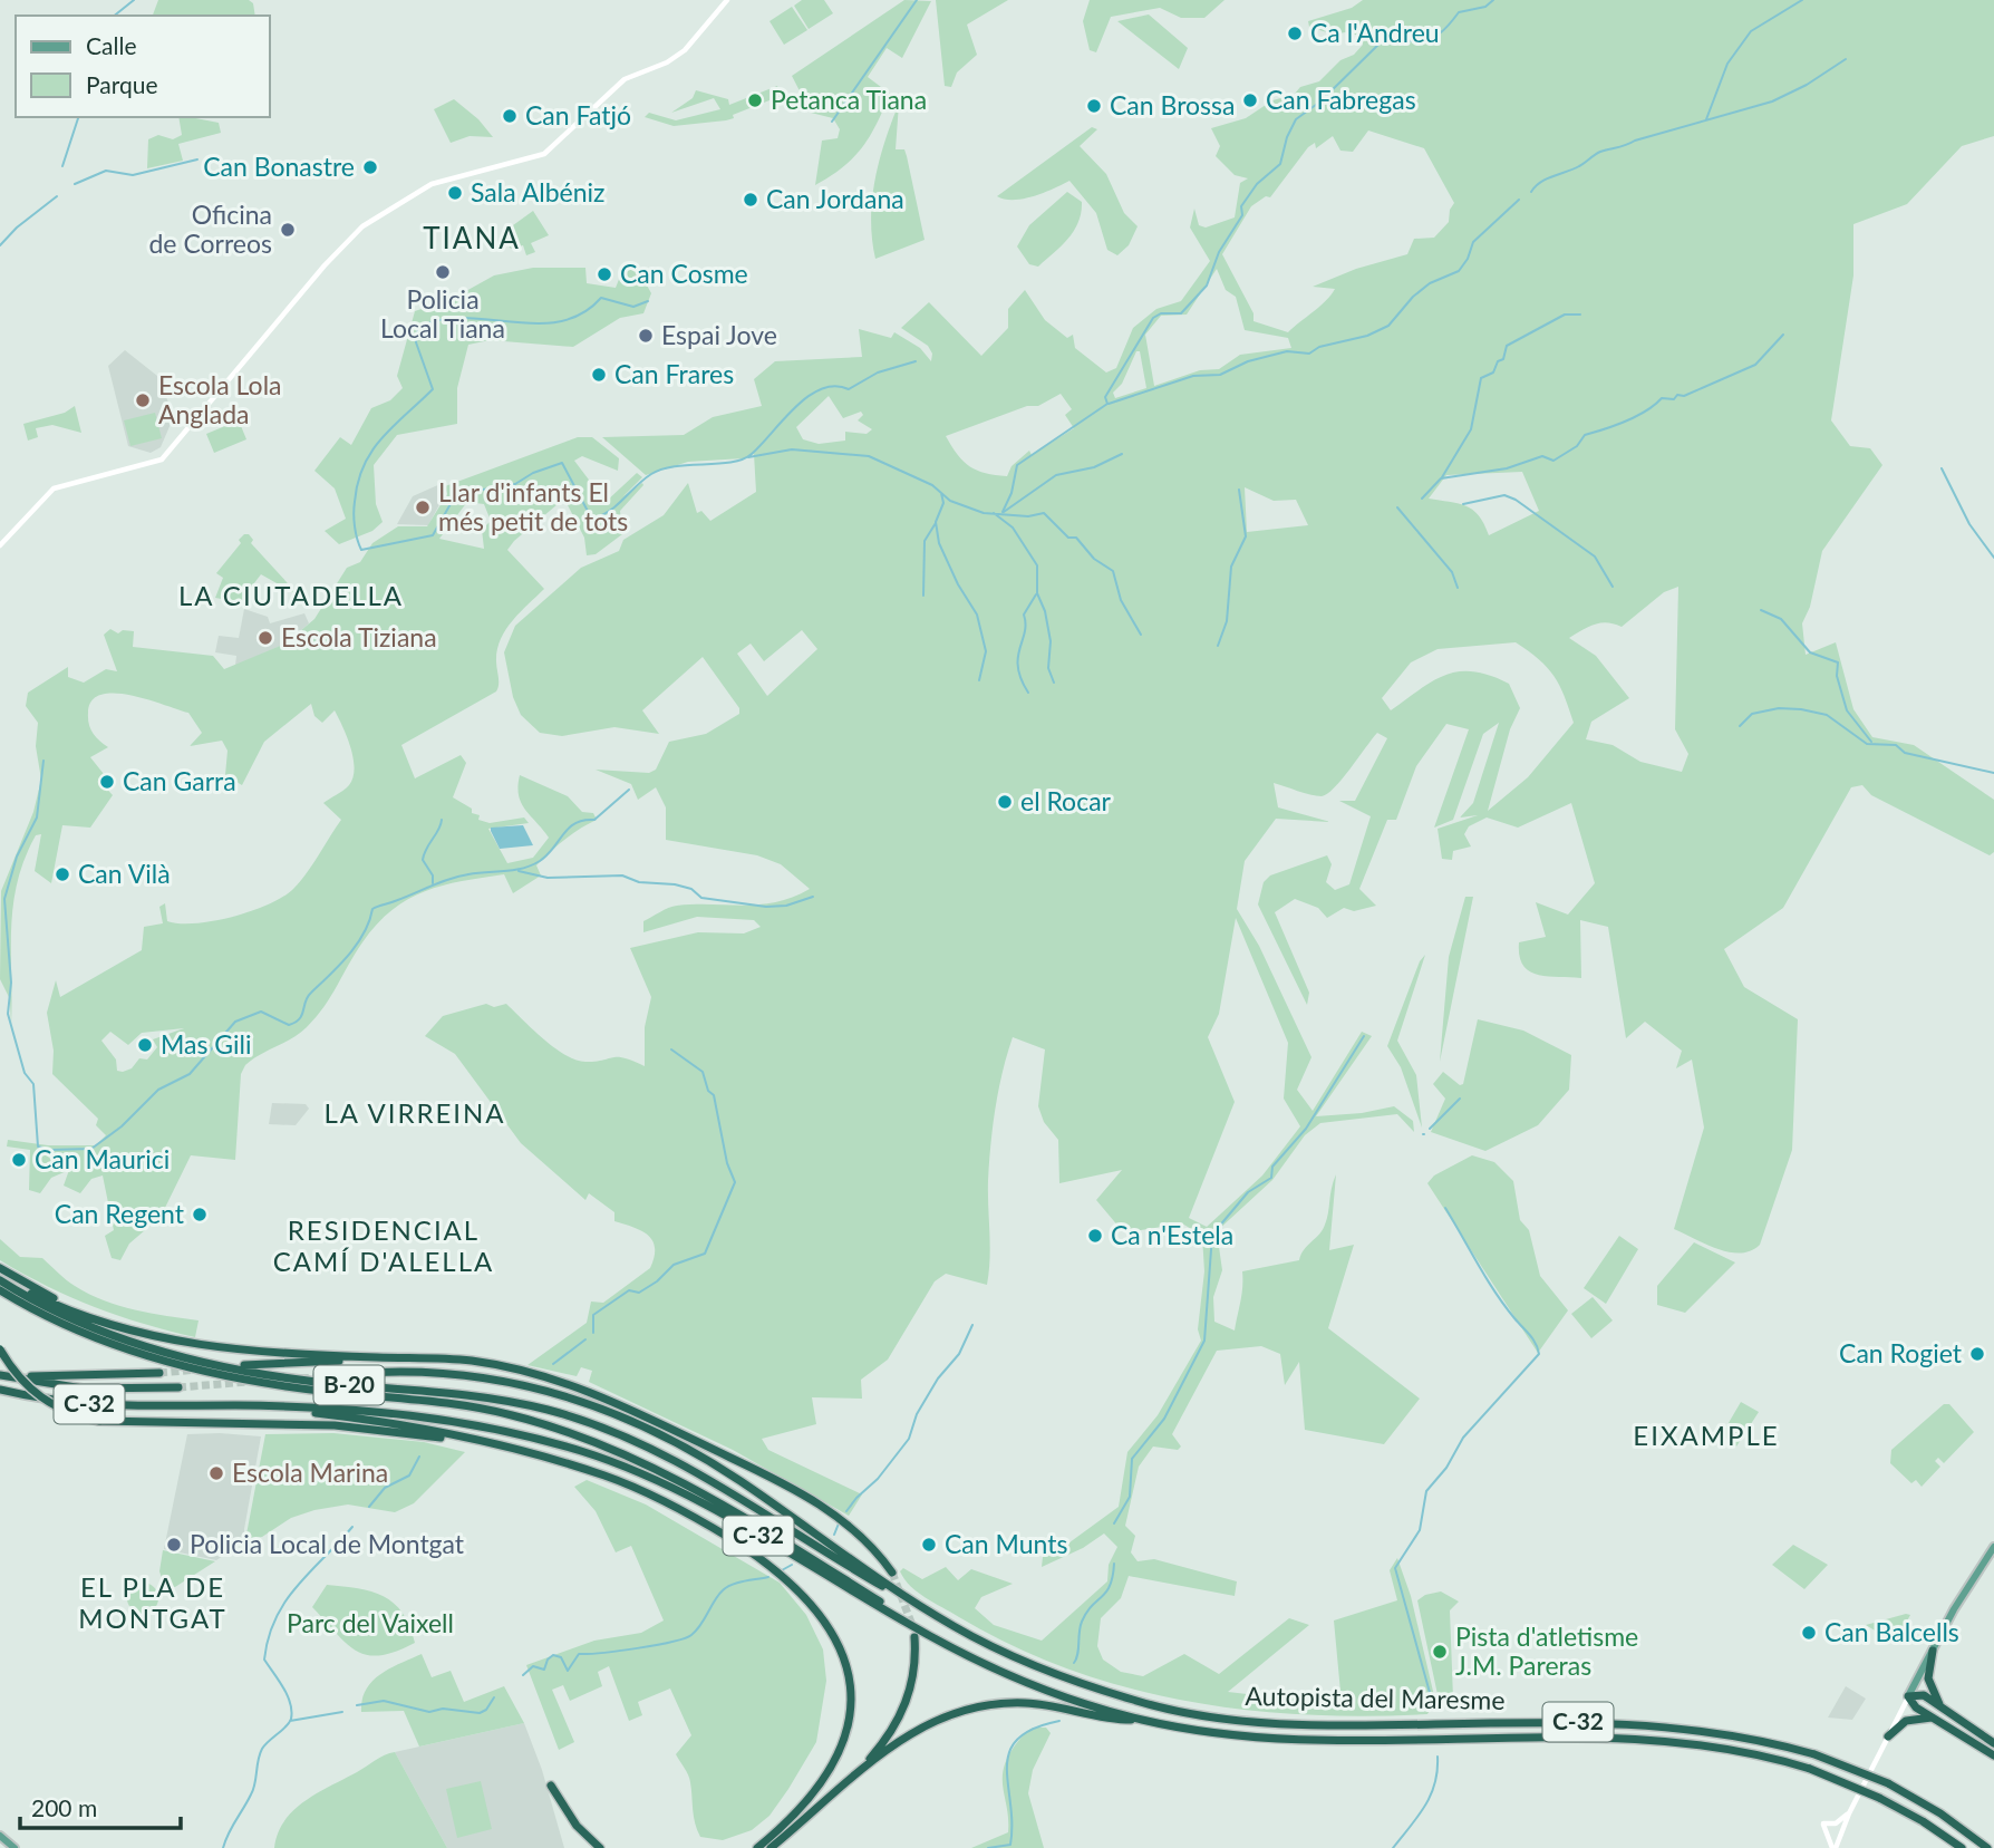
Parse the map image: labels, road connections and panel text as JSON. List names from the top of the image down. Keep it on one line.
{"streets":{"highway":["B-20","C-32","Autopista del Maresme"]},"crossings":[["B-20","Autopista del Maresme"]],"districts":["TIANA","LA CIUTADELLA","LA VIRREINA","RESIDENCIAL CAMÍ D'ALELLA","EIXAMPLE","EL PLA DE MONTGAT"],"parks":["Parc del Vaixell"],"places":["Ca l'Andreu","Petanca Tiana","Can Fabregas","Can Brossa","Can Fatjó","Can Bonastre","Sala Albéniz","Can Jordana","Oficina de Correos","Policia Local Tiana","Can Cosme","Espai Jove","Can Frares","Escola Lola Anglada","Llar d'infants El més petit de tots","Escola Tiziana","Can Garra","el Rocar","Can Vilà","Mas Gili","Can Maurici","Can Regent","Ca n'Estela","Can Rogiet","Escola Marina","Policia Local de Montgat","Can Munts","Can Balcells","Pista d'atletisme J.M. Pareras"],"legend":["Calle","Parque"],"scale_bar":"200 m"}
